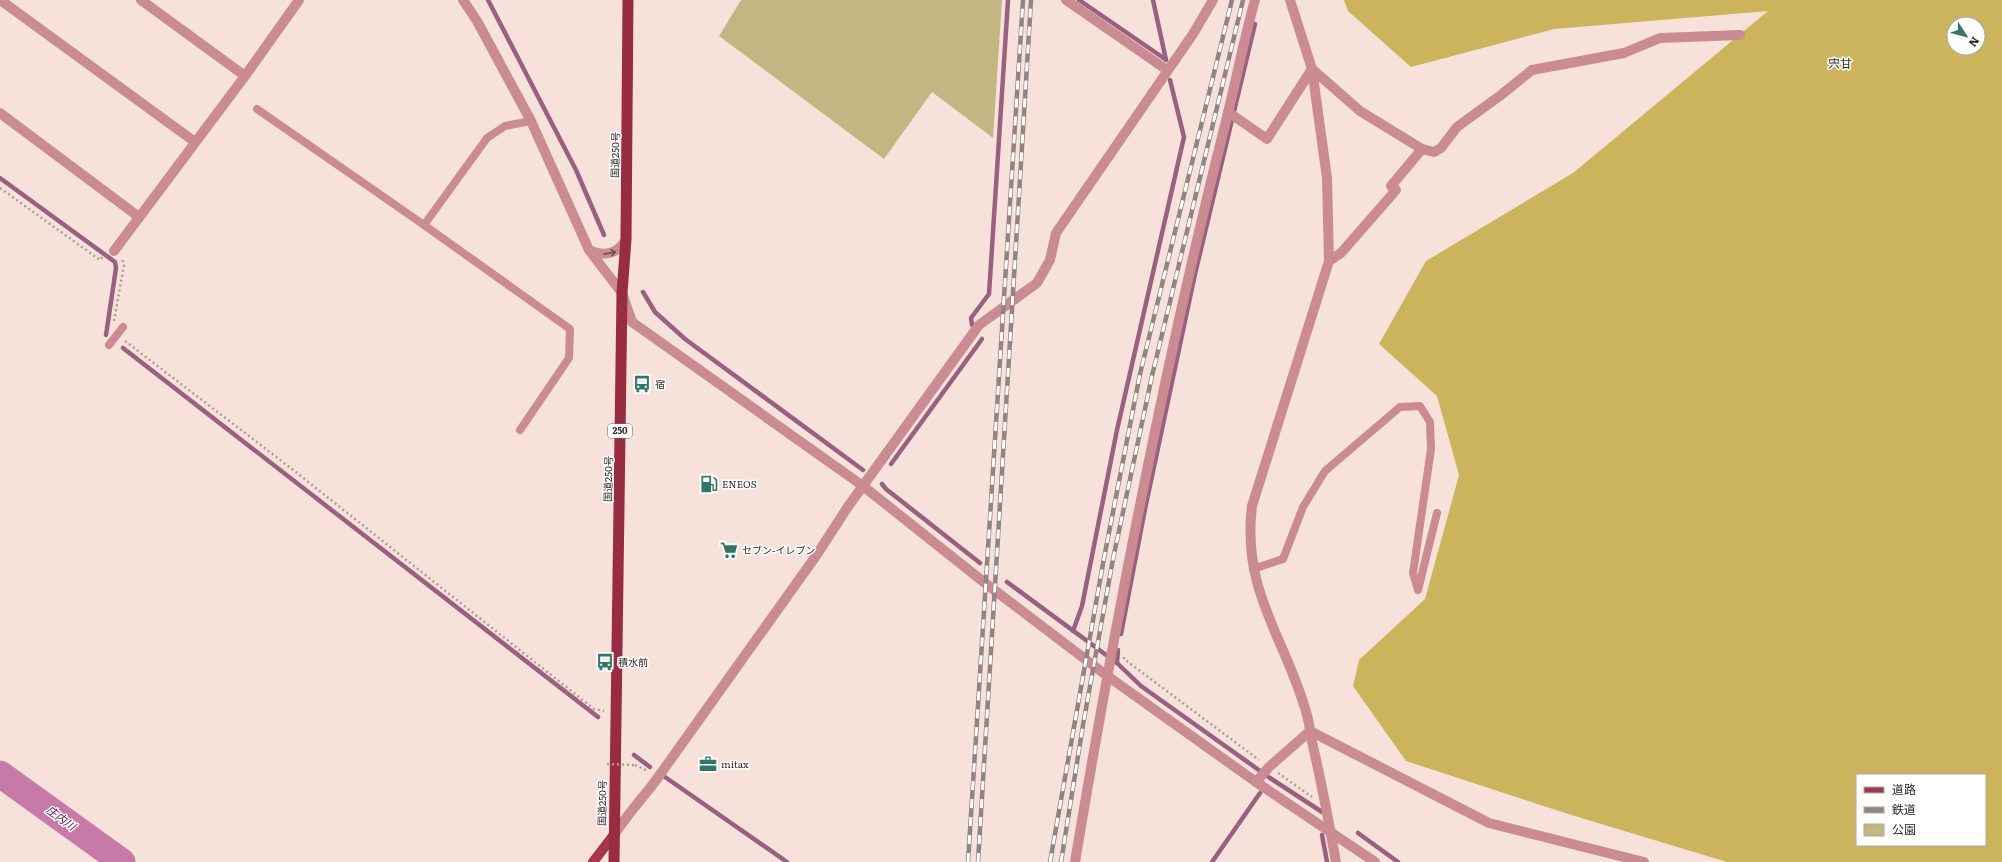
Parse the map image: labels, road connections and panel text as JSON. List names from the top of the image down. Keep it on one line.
{"streets":{"highway":["国道250号","250"]},"districts":["宍甘"],"water":["庄内川"],"places":{"bus stop":["宿","積水前"],"fuel station":["ENEOS"],"supermarket":["セブン-イレブン"],"office":["mitax"]},"legend":["道路","鉄道","公園"],"north":"bottom right"}
